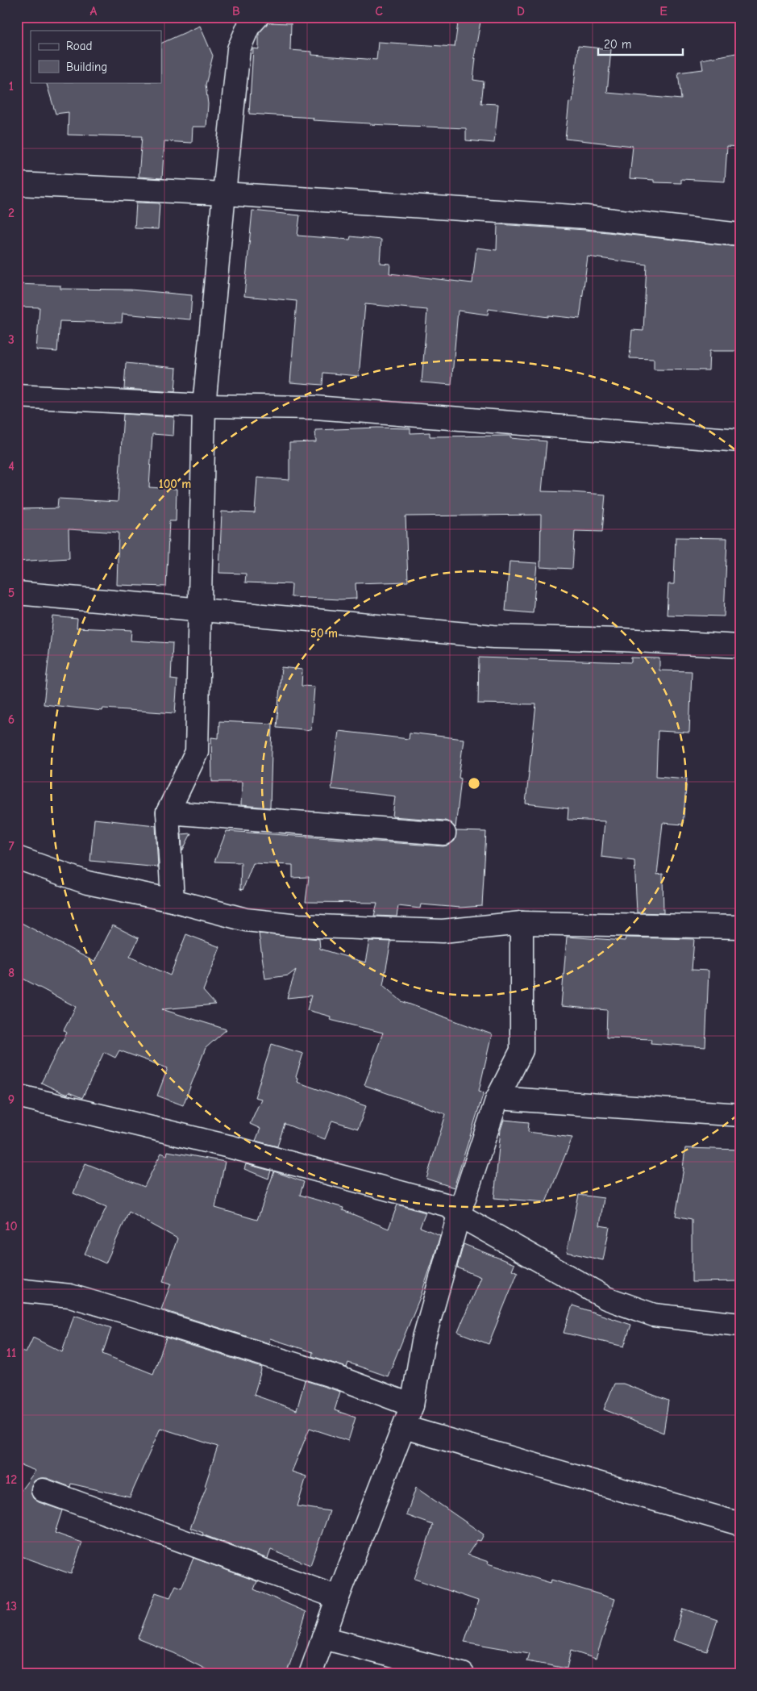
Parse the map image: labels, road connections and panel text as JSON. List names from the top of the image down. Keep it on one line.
{"legend":["Road","Building"],"scale_bar":"20 m","grid":{"columns":["A","B","C","D","E"],"rows":["1","2","3","4","5","6","7","8","9","10","11","12","13"]},"rings":["100 m","50 m"]}
